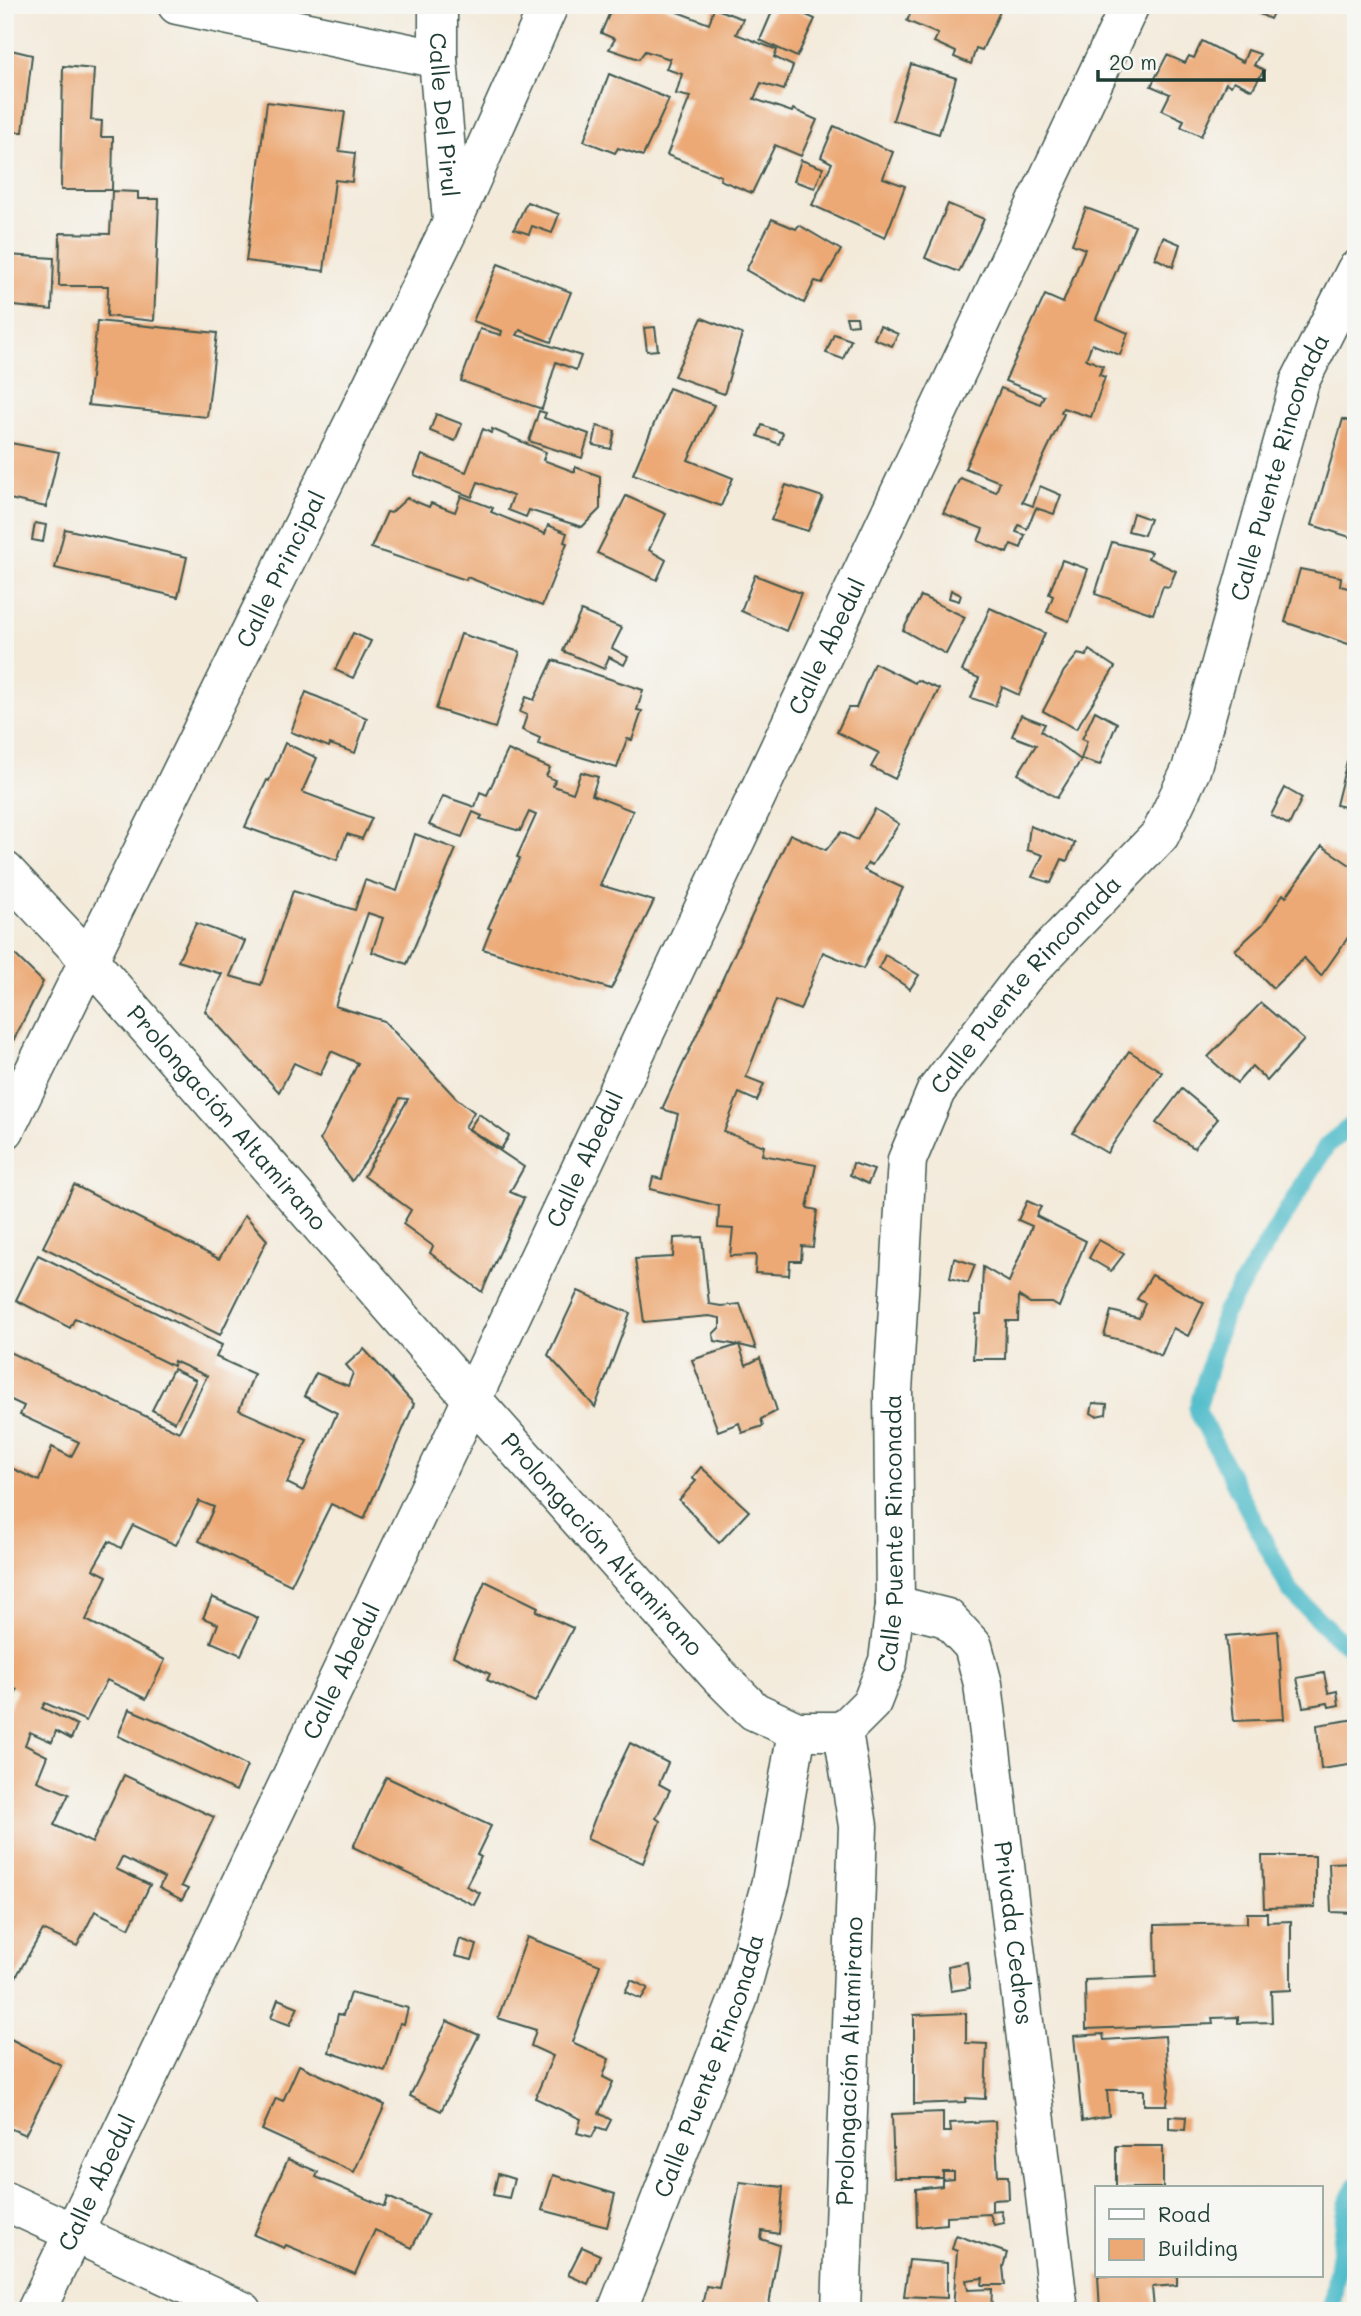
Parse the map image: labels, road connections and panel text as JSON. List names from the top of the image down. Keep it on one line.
{"streets":{"street":["Calle Del Pirul","Calle Puente Rinconada","Calle Principal","Calle Abedul","Prolongación Altamirano","Privada Cedros"]},"crossings":[["Calle Del Pirul","Calle Principal"],["Calle Puente Rinconada","Prolongación Altamirano"],["Calle Puente Rinconada","Privada Cedros"],["Calle Principal","Prolongación Altamirano"],["Calle Abedul","Prolongación Altamirano"]],"legend":["Road","Building"],"scale_bar":"20 m"}
